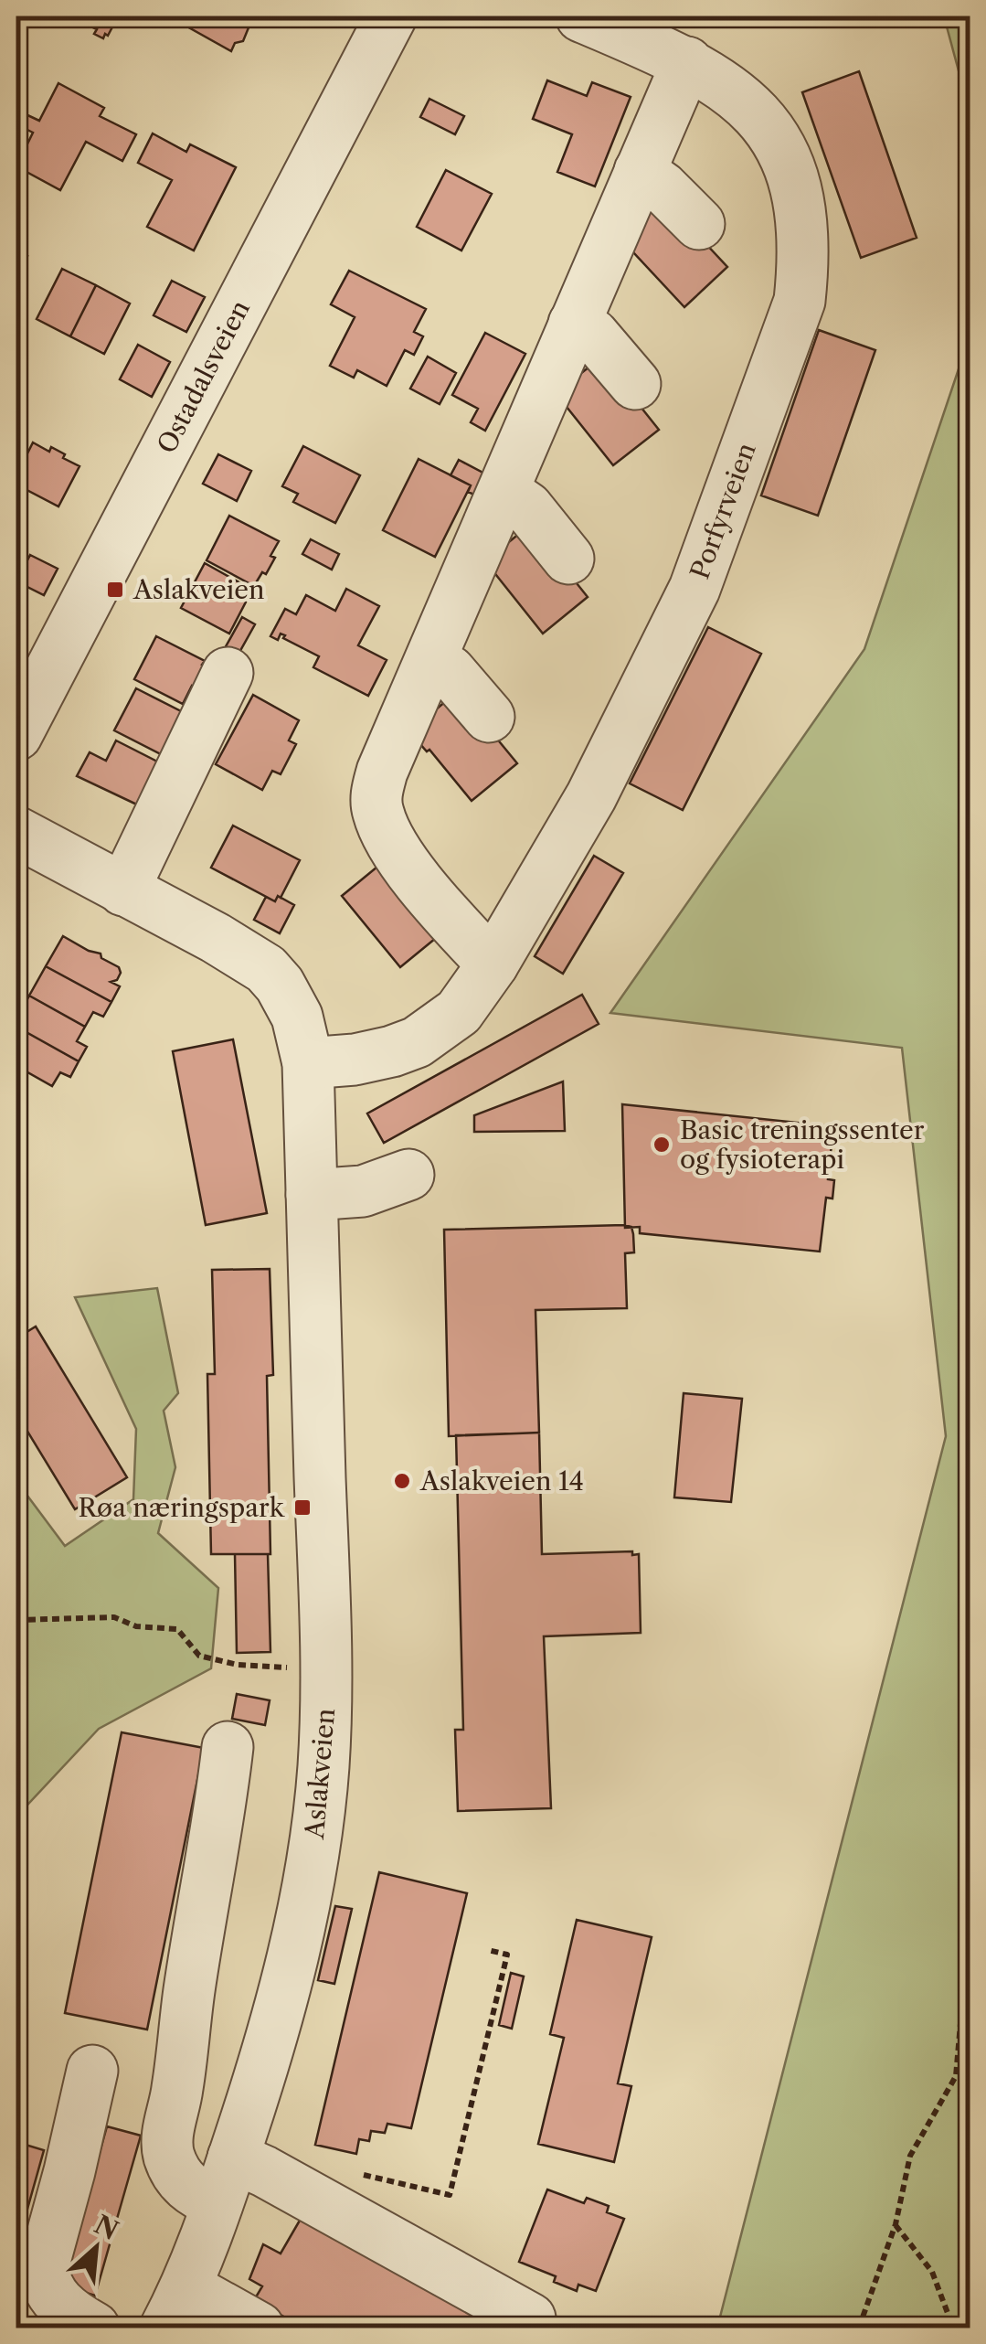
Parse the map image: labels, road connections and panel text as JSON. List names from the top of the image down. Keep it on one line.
{"streets":{"street":["Ostadalsveien","Porfyrveien","Aslakveien"]},"crossings":[["Porfyrveien","Aslakveien"]],"places":{"transit":["Aslakveien","Røa næringspark"],"other":["Basic treningssenter og fysioterapi","Aslakveien 14"]},"north":"top right"}
